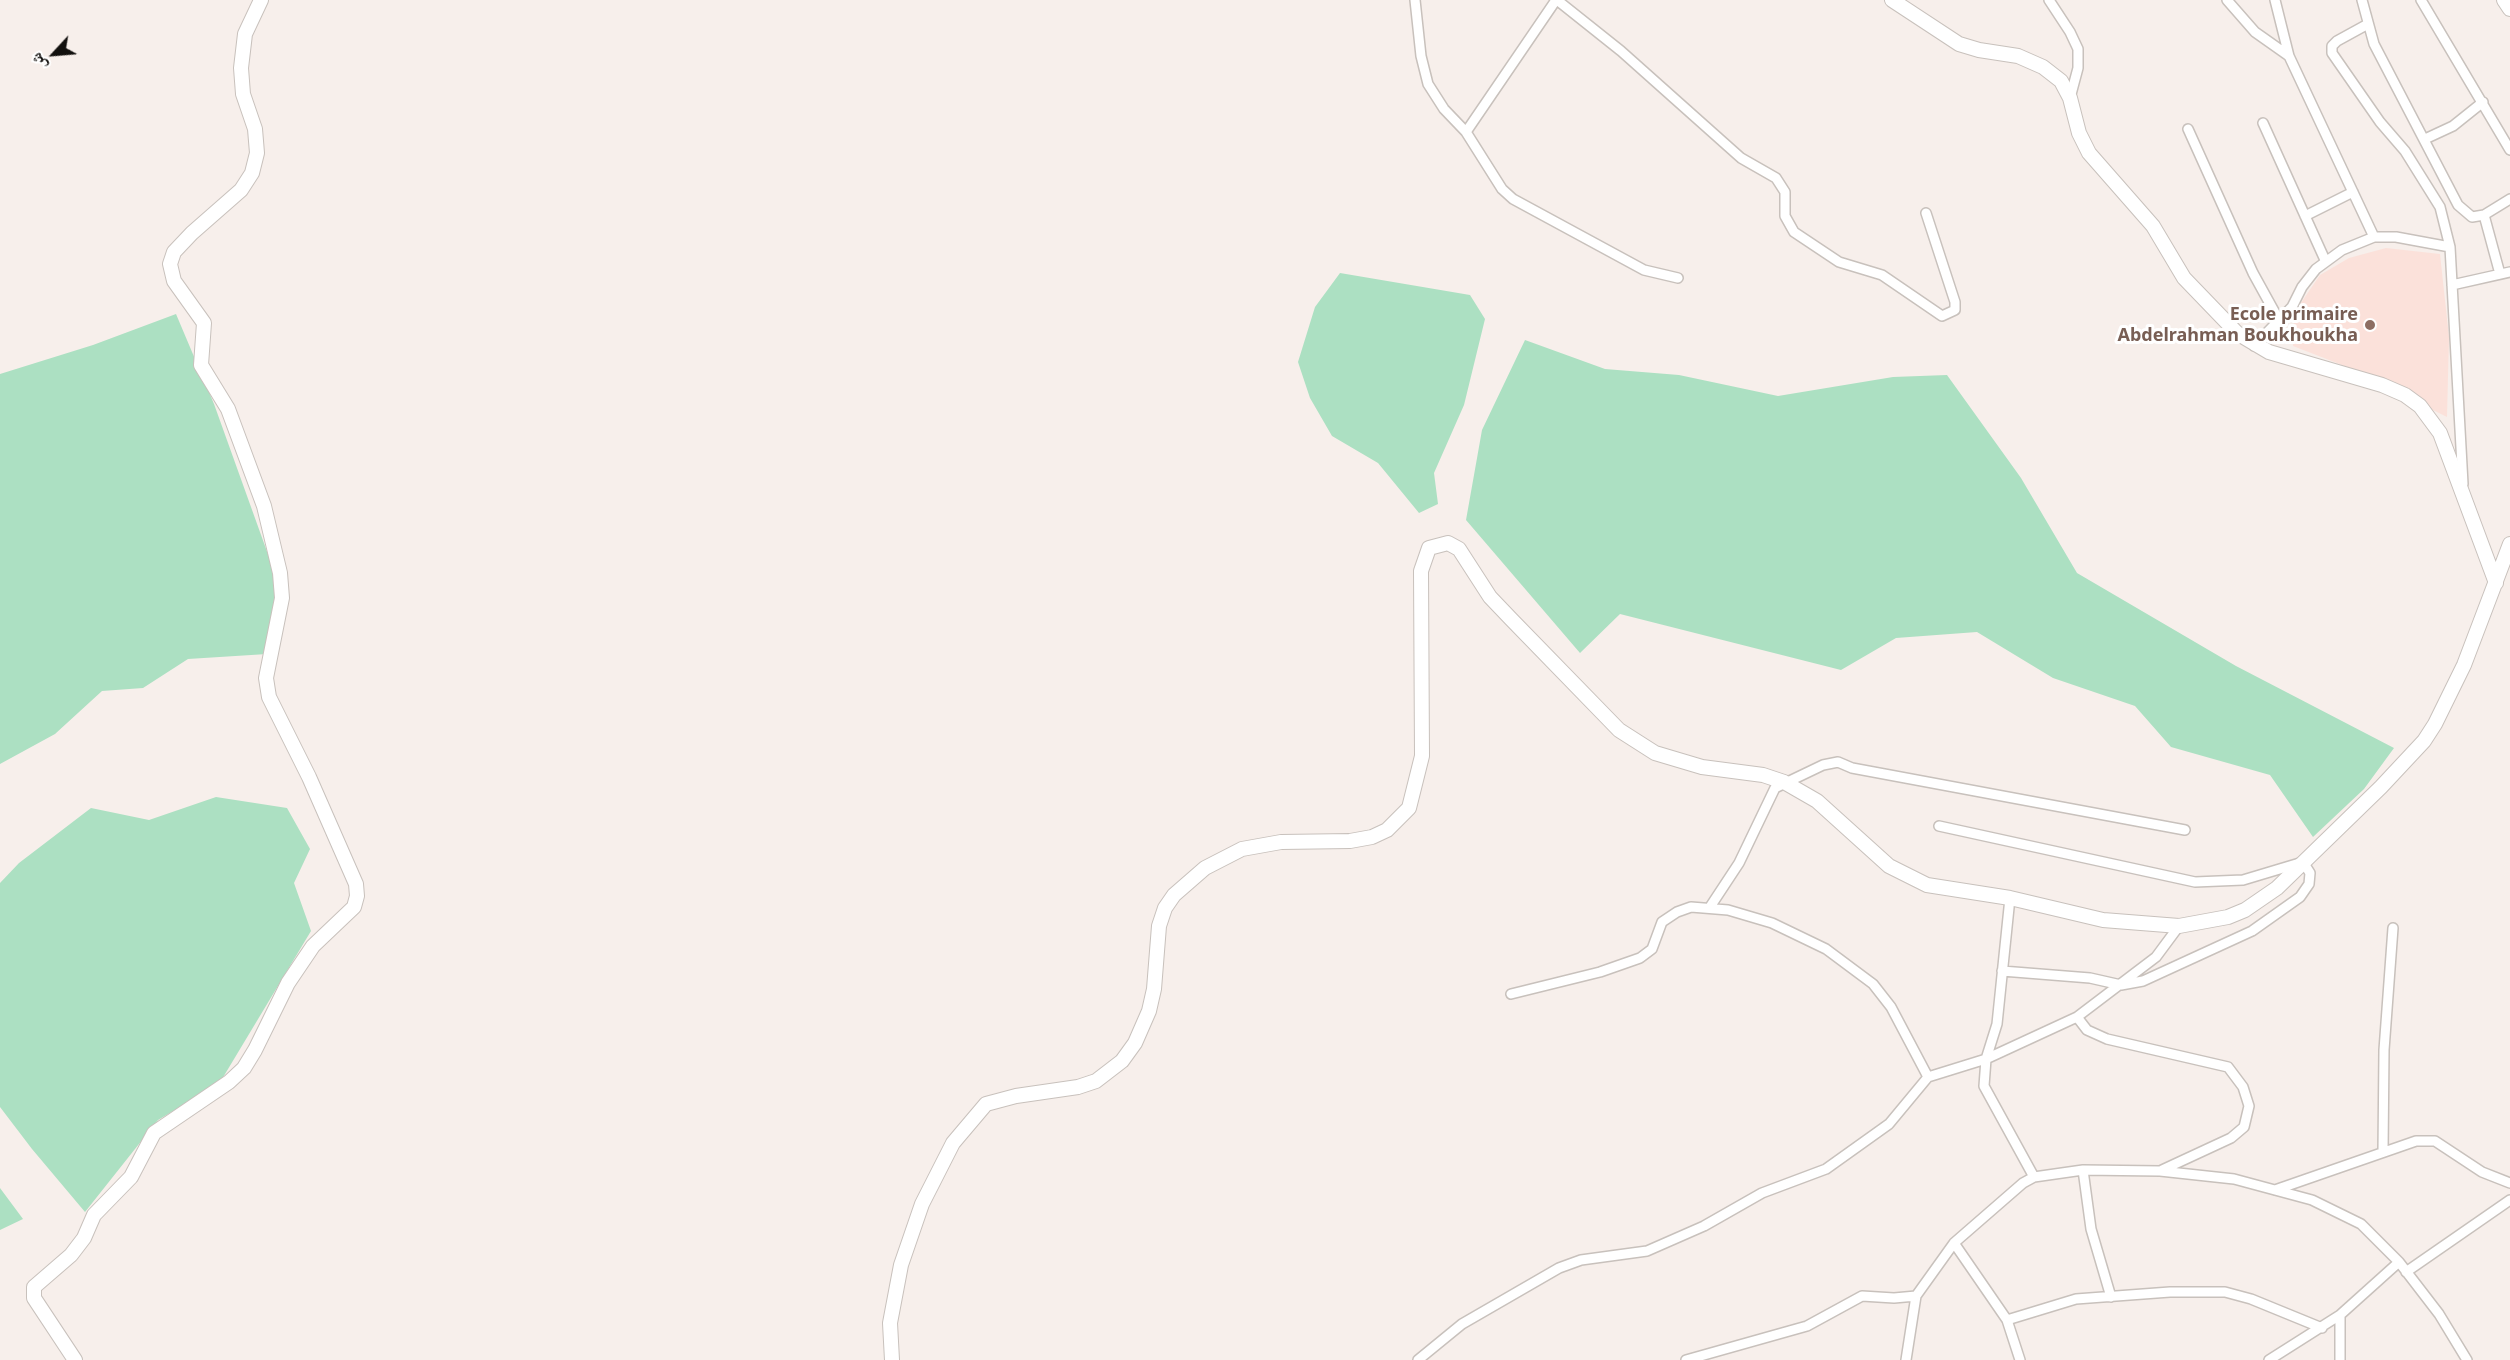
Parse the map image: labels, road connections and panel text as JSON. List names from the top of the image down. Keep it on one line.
{"places":["Ecole primaire Abdelrahman Boukhoukha"],"north":"bottom left"}
